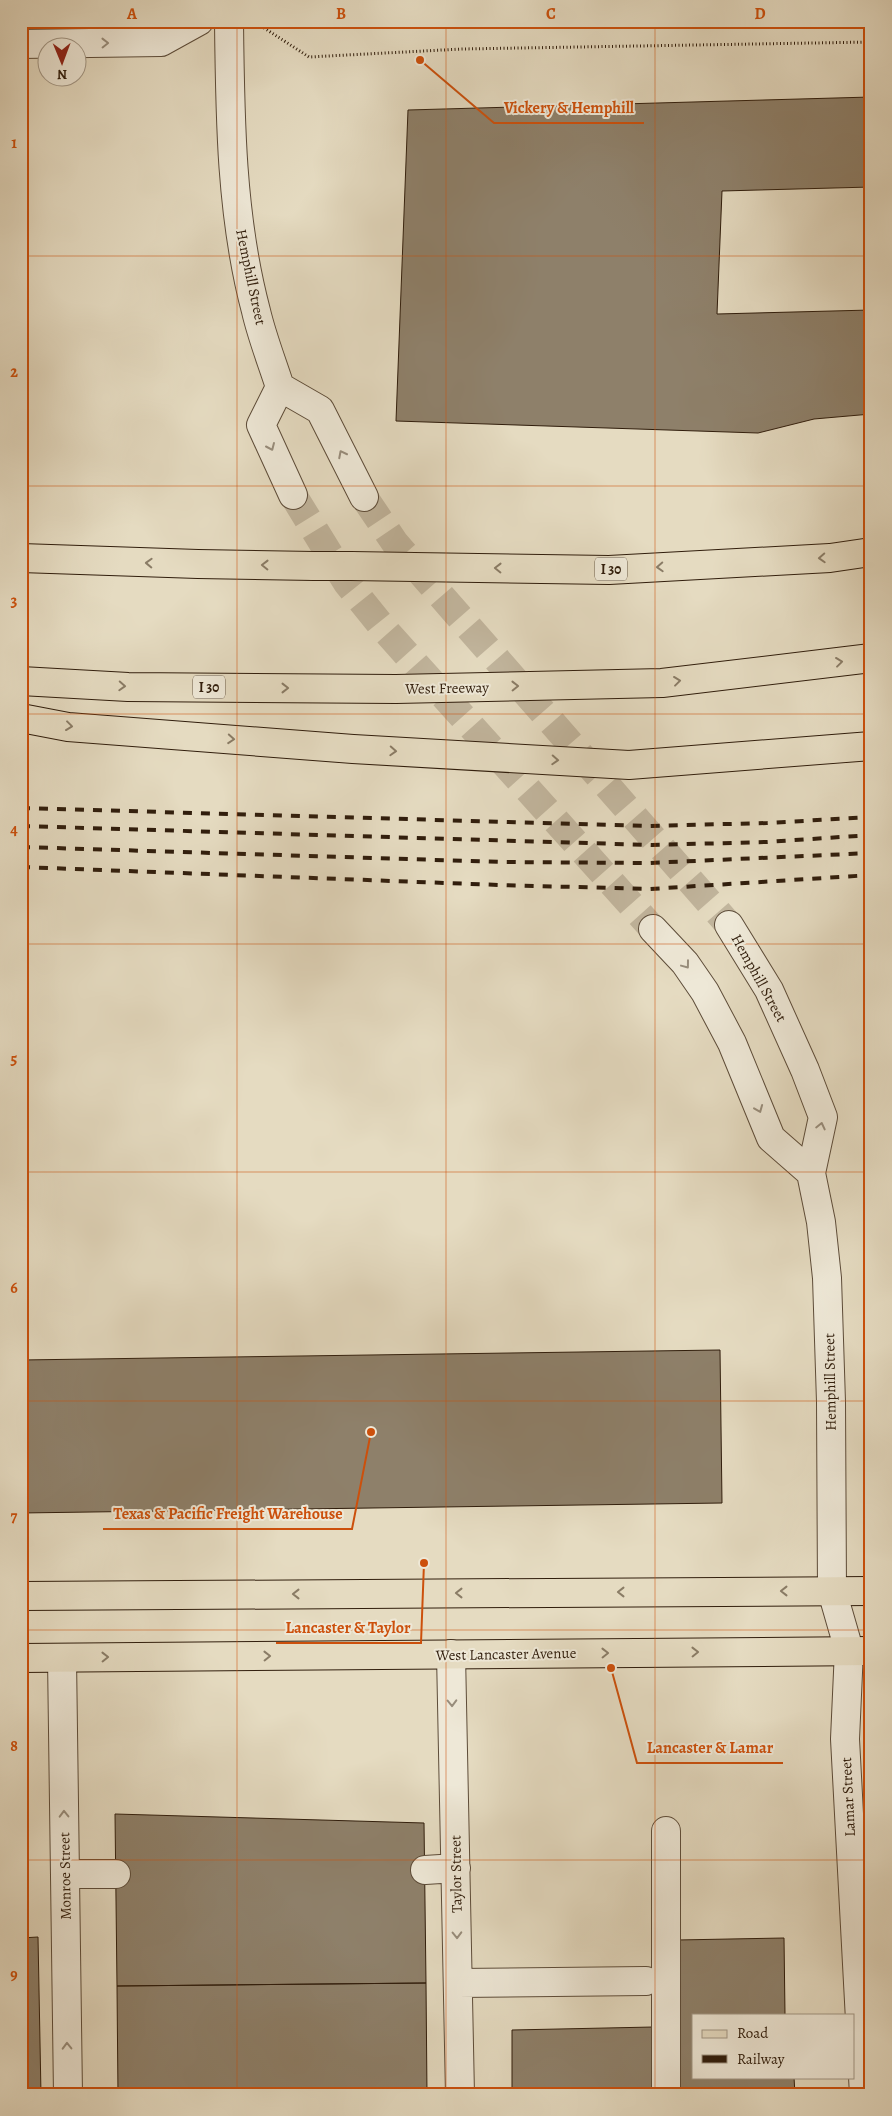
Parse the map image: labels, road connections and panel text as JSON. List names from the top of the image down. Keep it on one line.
{"streets":{"main road":["I 30","West Freeway","West Lancaster Avenue"],"street":["Hemphill Street","Lamar Street","Taylor Street","Monroe Street"]},"crossings":[["Hemphill Street","Lamar Street"],["West Lancaster Avenue","Lamar Street"],["West Lancaster Avenue","Taylor Street"],["West Lancaster Avenue","Monroe Street"]],"one_way":["Monroe Street"],"places":["Vickery & Hemphill","Texas & Pacific Freight Warehouse","Lancaster & Taylor","Lancaster & Lamar"],"legend":["Road","Railway"],"north":"bottom","grid":{"columns":["A","B","C","D"],"rows":["1","2","3","4","5","6","7","8","9"]}}
